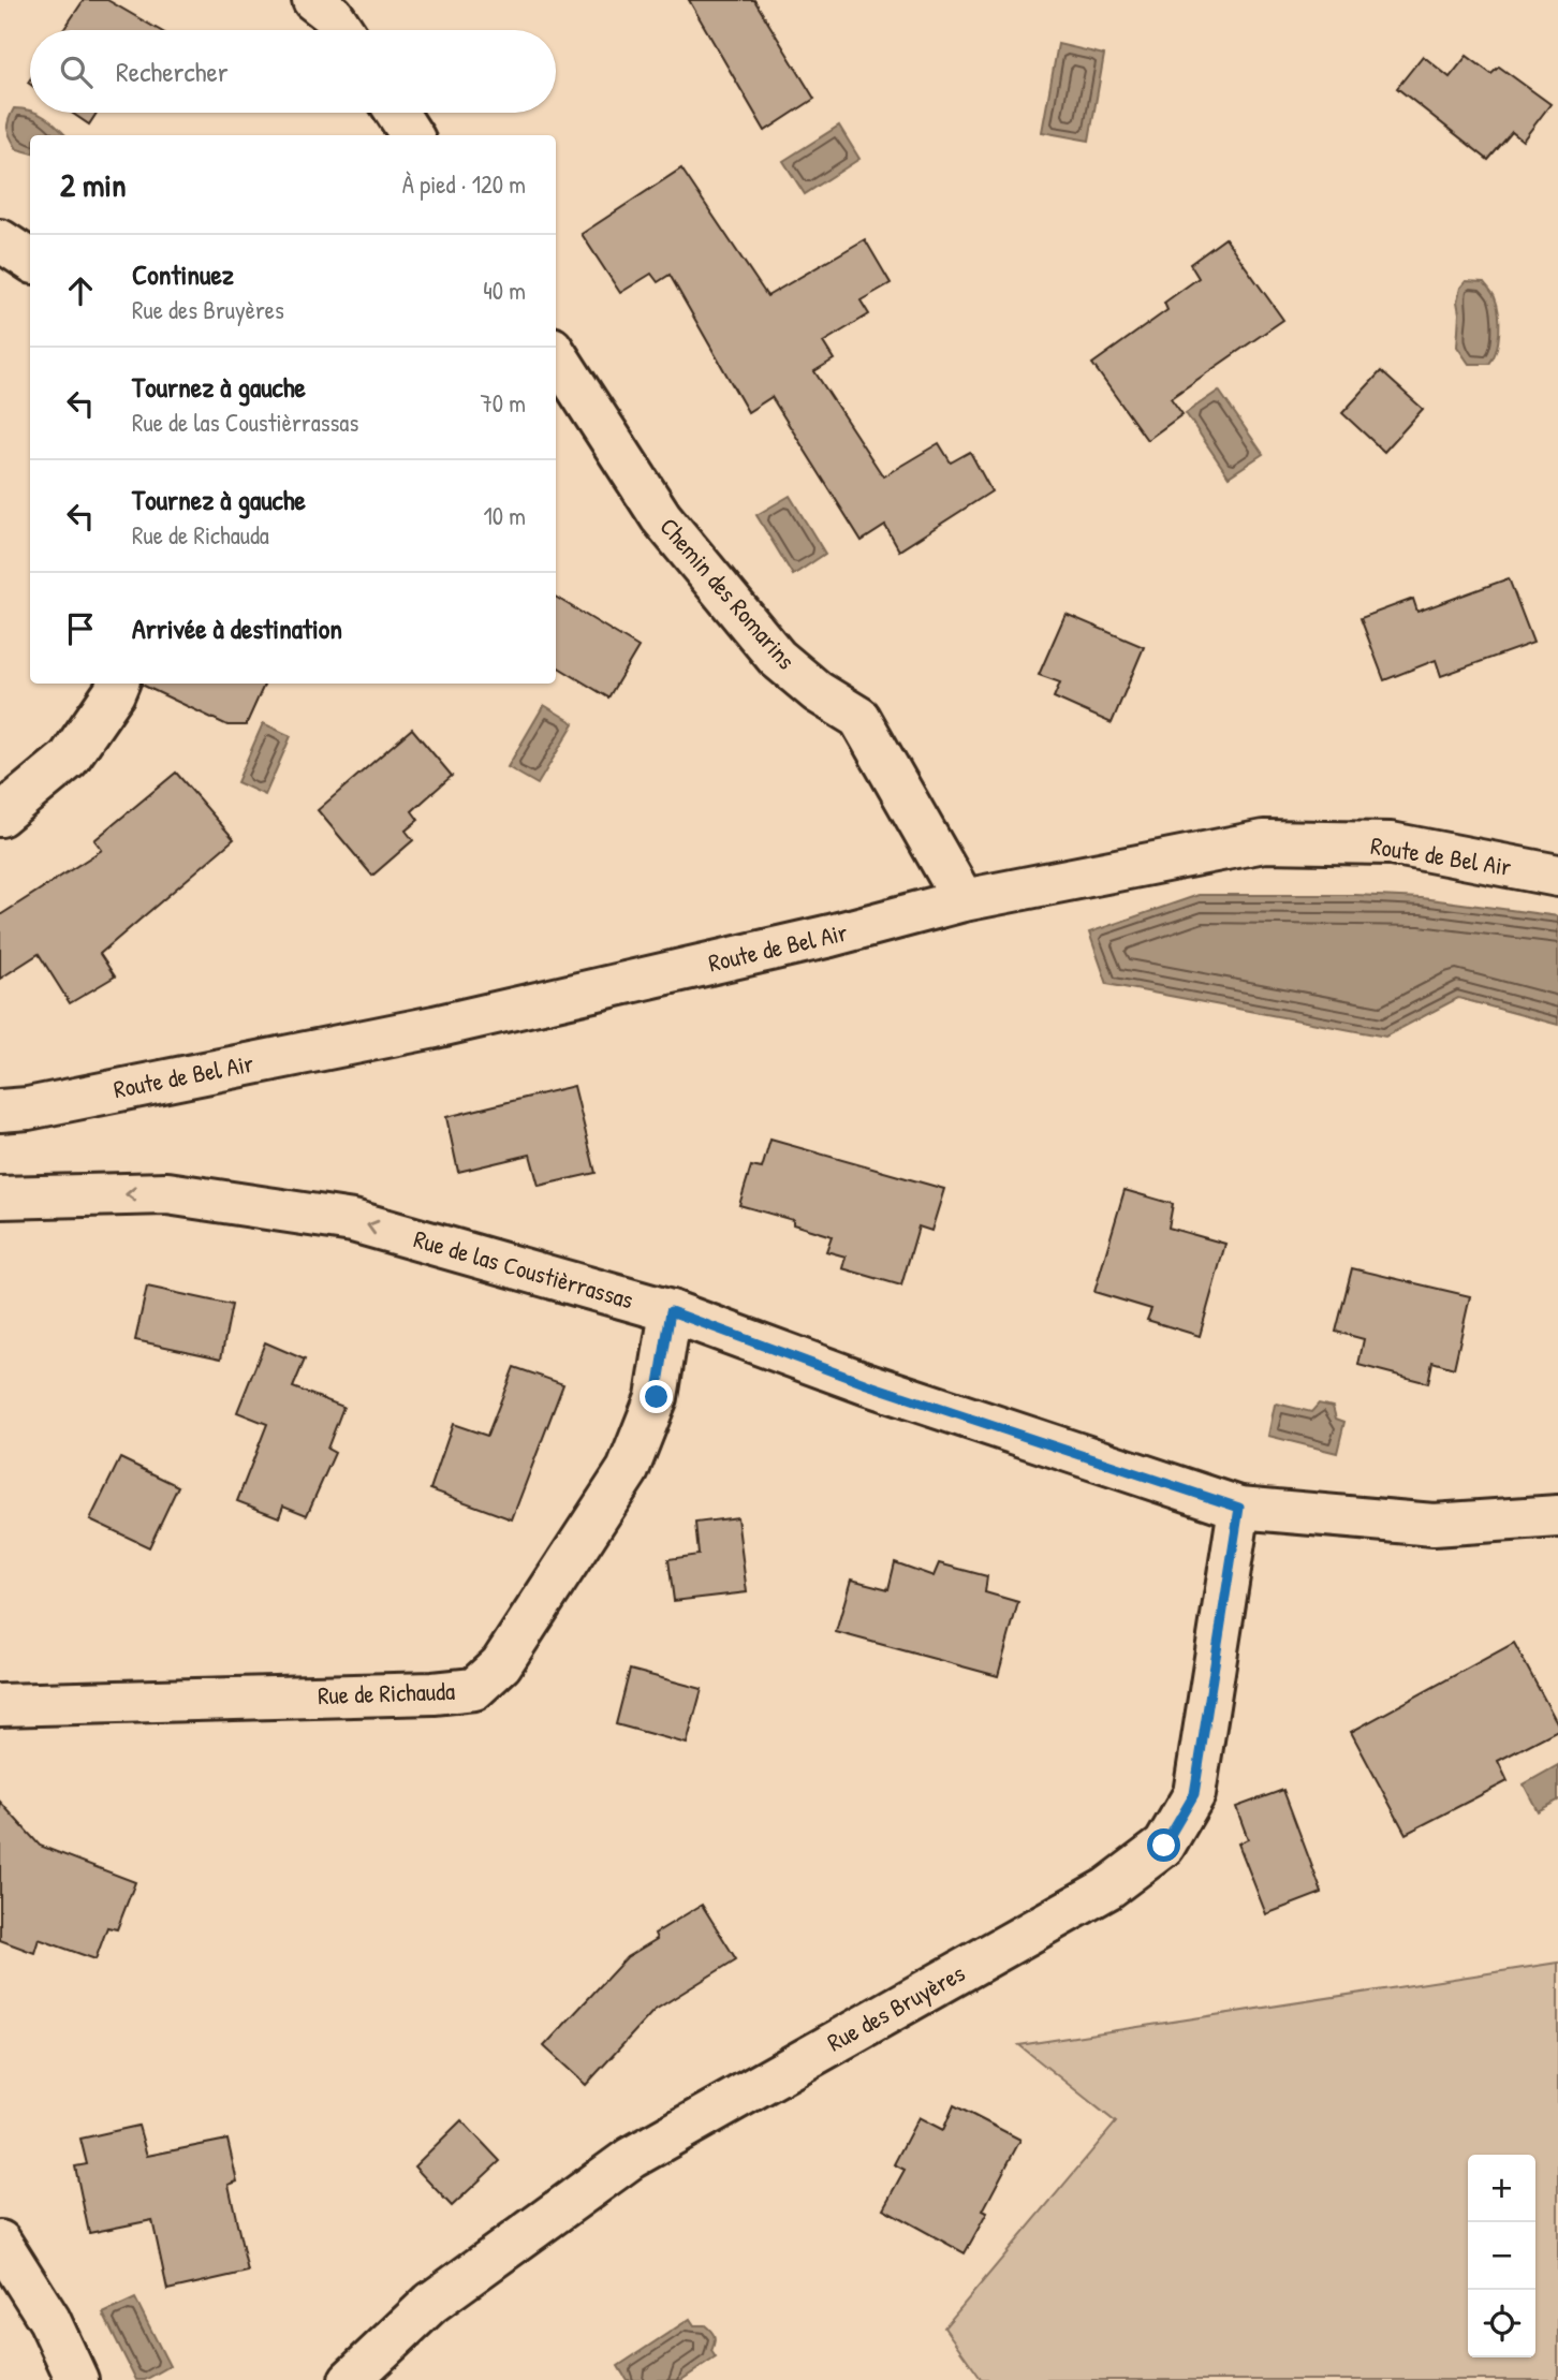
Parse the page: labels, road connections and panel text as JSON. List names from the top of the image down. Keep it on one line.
{"streets":{"street":["Chemin des Romarins","Route de Bel Air","Rue de las Coustièrrassas","Rue de Richauda","Rue des Bruyères"]},"crossings":[["Chemin des Romarins","Route de Bel Air"],["Rue de las Coustièrrassas","Rue de Richauda"],["Rue de las Coustièrrassas","Rue des Bruyères"]],"one_way":["Rue de las Coustièrrassas"],"page":{"search":"Rechercher","heading":["2 min","À pied · 120 m"],"list":[["Continuez","Rue des Bruyères","40 m"],["Tournez à gauche","Rue de las Coustièrrassas","70 m"],["Tournez à gauche","Rue de Richauda","10 m"],"Arrivée à destination"],"map_buttons":["+","−"]}}
